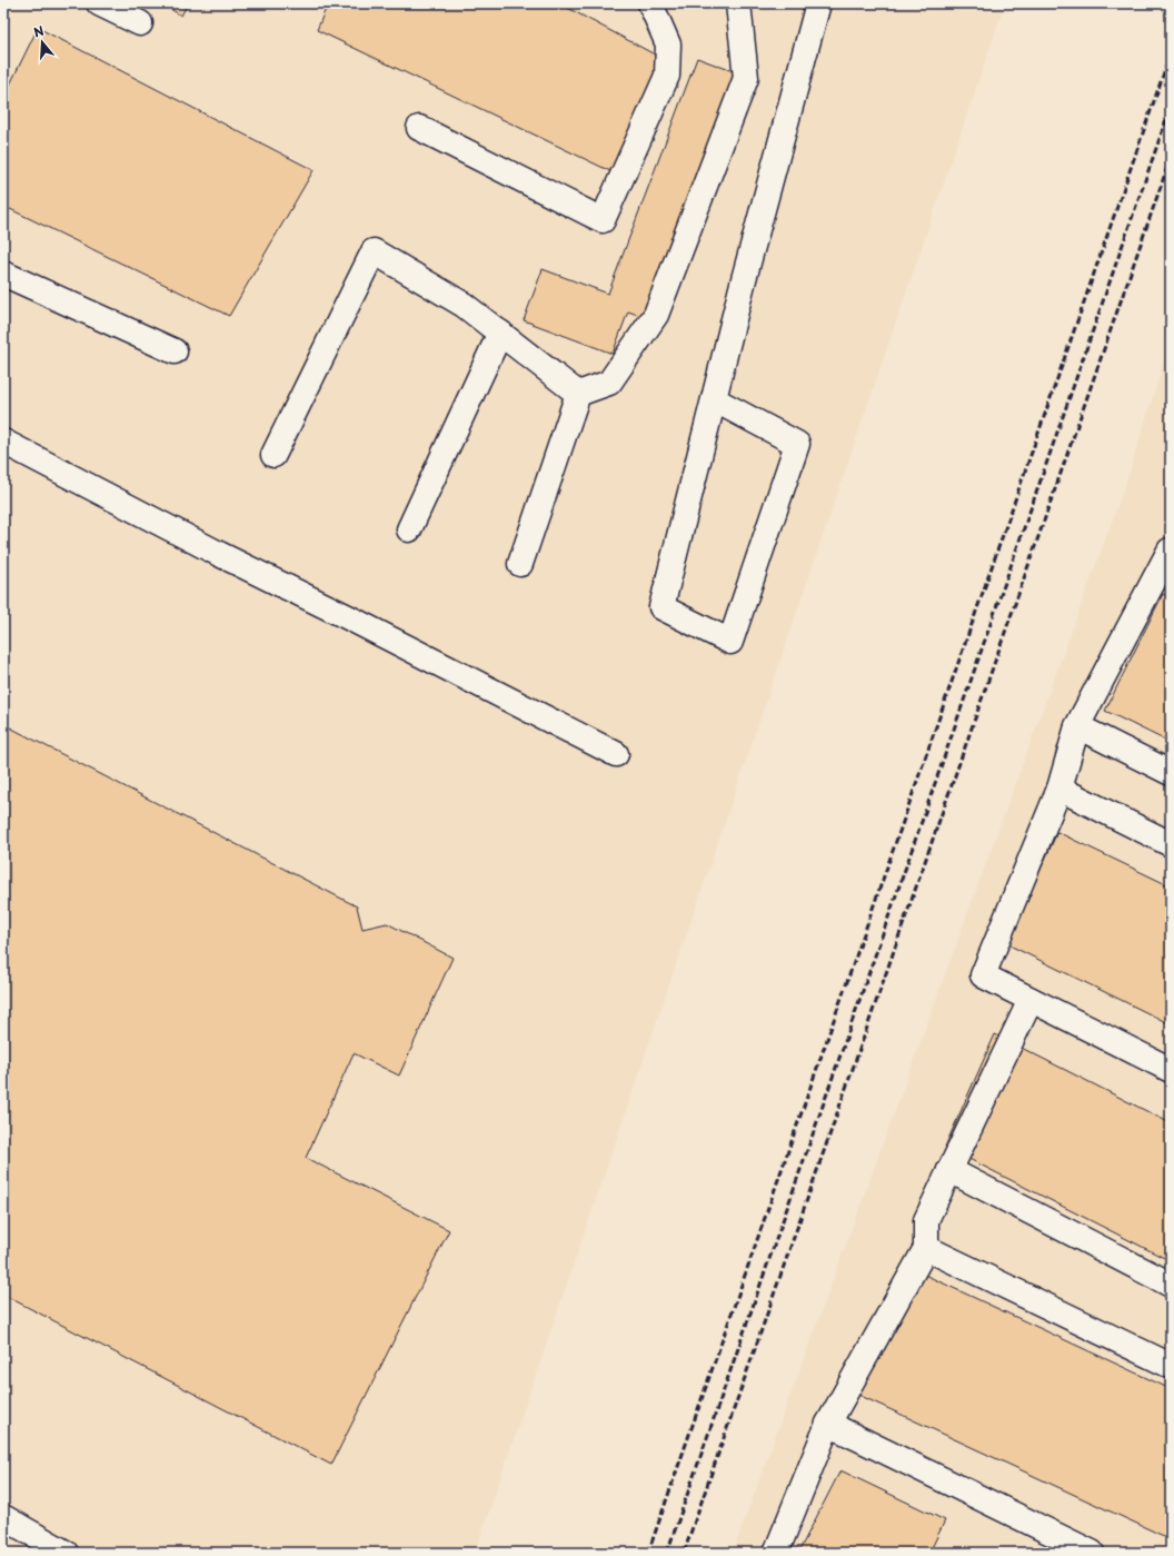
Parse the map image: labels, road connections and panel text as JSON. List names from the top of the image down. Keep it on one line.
{"north":"top"}
